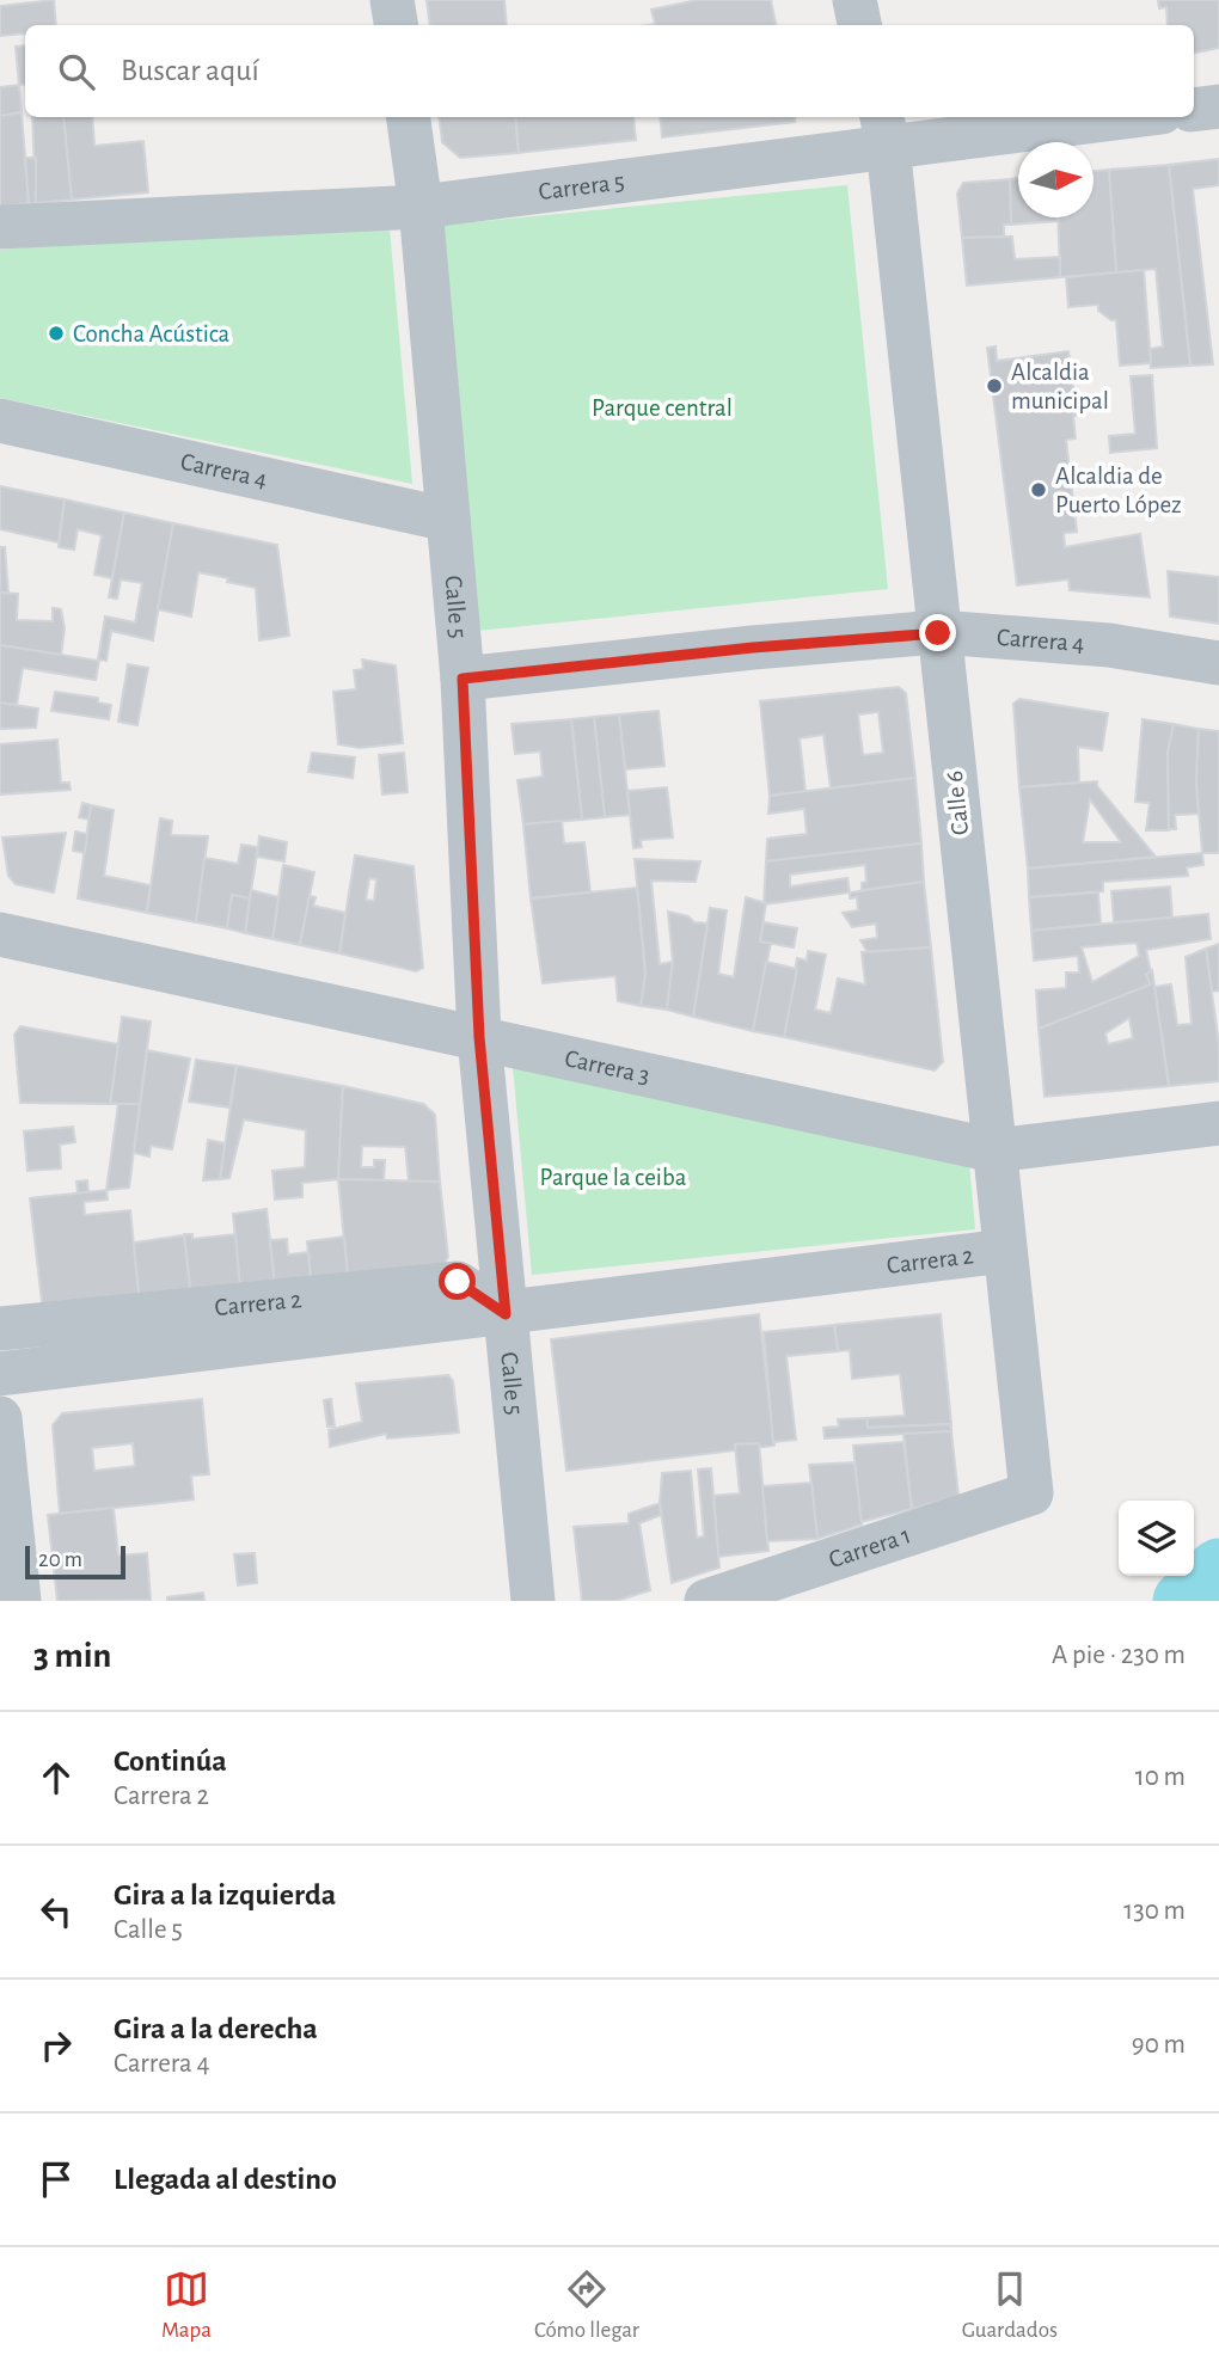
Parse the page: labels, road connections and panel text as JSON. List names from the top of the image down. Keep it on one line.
{"streets":{"street":["Carrera 5","Carrera 4","Calle 5","Calle 6","Carrera 3","Carrera 2","Carrera 1"]},"crossings":[["Carrera 5","Calle 5"],["Carrera 5","Calle 6"],["Carrera 4","Calle 5"],["Carrera 4","Calle 6"],["Calle 5","Carrera 3"],["Calle 5","Carrera 2"],["Calle 6","Carrera 3"],["Calle 6","Carrera 2"],["Calle 6","Carrera 1"]],"parks":["Parque central","Parque la ceiba"],"places":["Concha Acústica","Alcaldia municipal","Alcaldia de Puerto López"],"scale_bar":"20 m","north":"right","page":{"search":"Buscar aquí","scale":"20 m","heading":["3 min","A pie · 230 m"],"list":[["Continúa","Carrera 2","10 m"],["Gira a la izquierda","Calle 5","130 m"],["Gira a la derecha","Carrera 4","90 m"],"Llegada al destino"],"nav":["Mapa","Cómo llegar","Guardados"]}}
